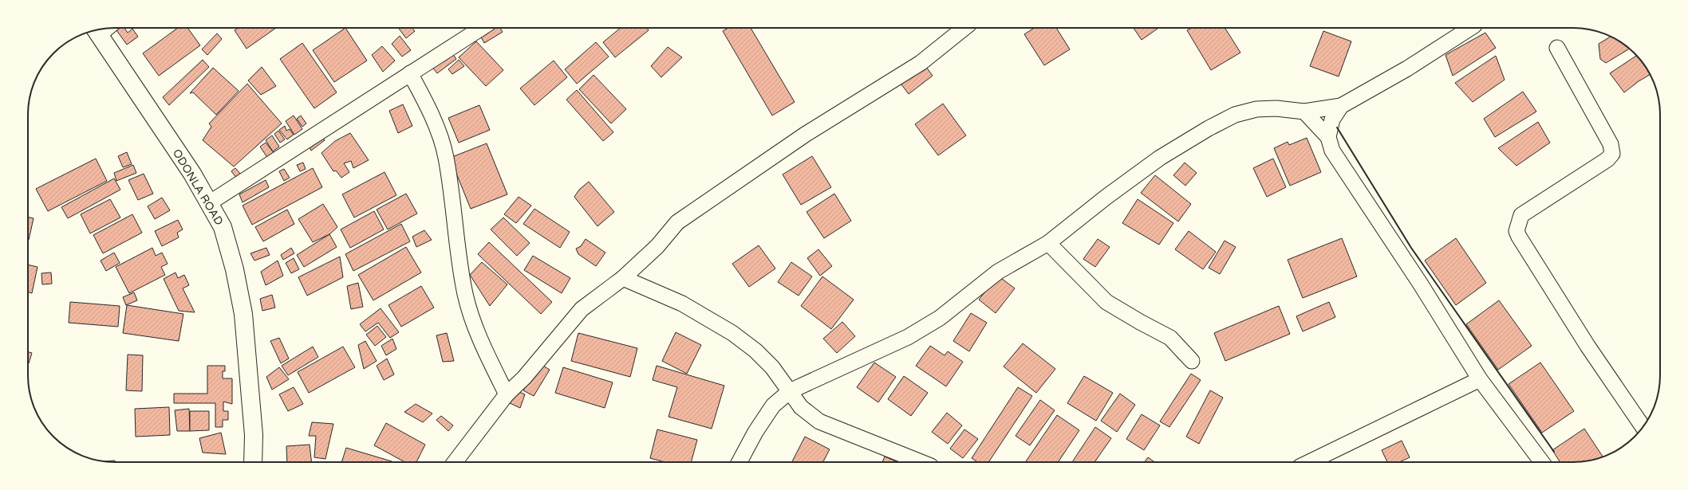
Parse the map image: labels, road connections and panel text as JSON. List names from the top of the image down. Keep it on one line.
{"streets":{"street":["ODONLA ROAD"]}}
